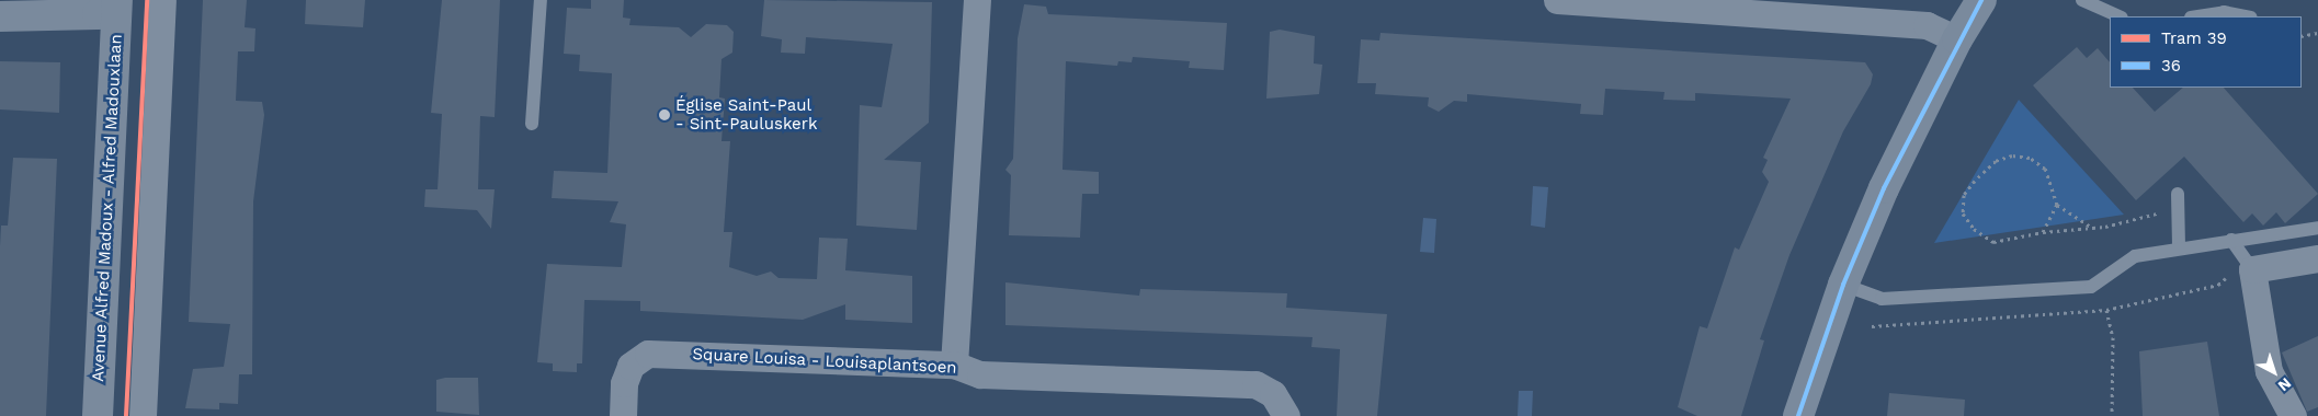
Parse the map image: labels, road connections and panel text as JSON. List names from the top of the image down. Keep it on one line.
{"streets":{"street":["Avenue Alfred Madoux - Alfred Madouxlaan","Square Louisa - Louisaplantsoen"]},"places":["Église Saint-Paul - Sint-Pauluskerk"],"lines":["tram line 39","transit line 36"],"legend":["Tram 39","36"],"north":"bottom right"}
